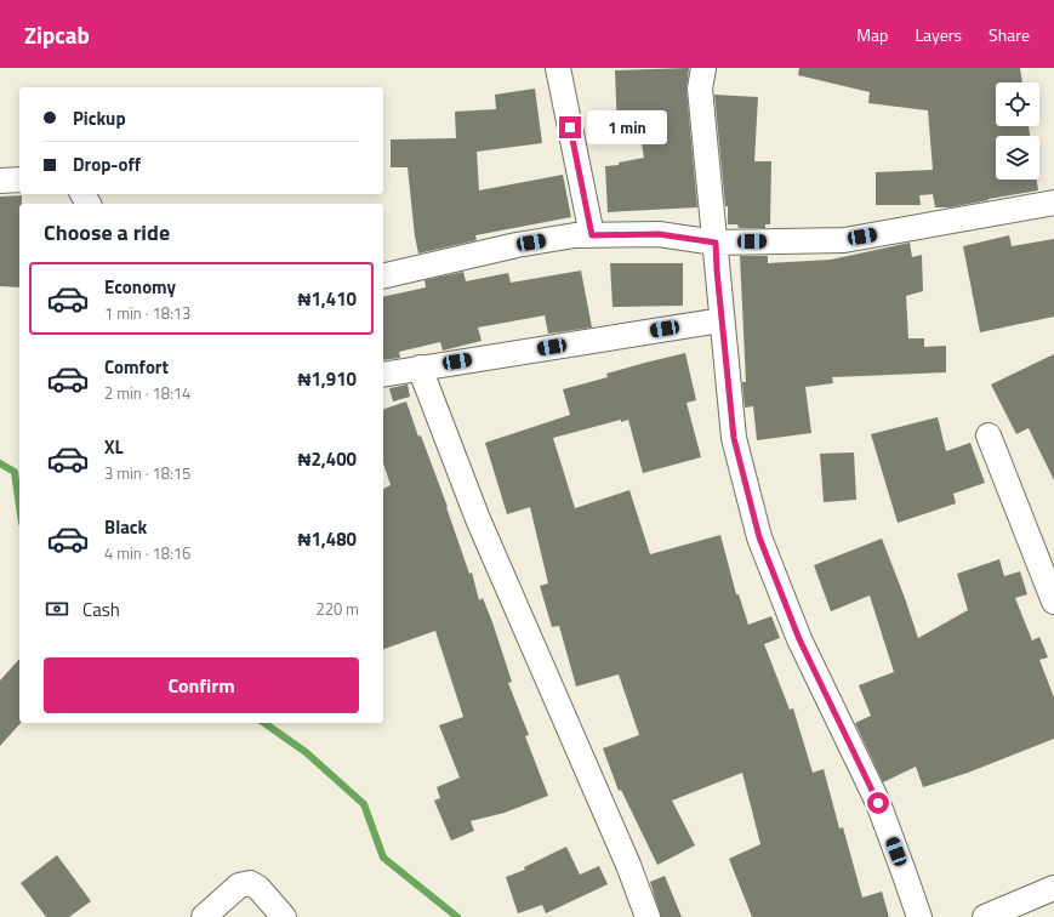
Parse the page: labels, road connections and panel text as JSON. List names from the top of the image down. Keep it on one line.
{"page":{"header":"Zipcab","nav":["Map","Layers","Share"],"banner":["Pickup","Drop-off"],"bubble":"1 min","heading":"Choose a ride","list":[{"name":"Economy","note":"1 min · 18:13","value":"₦1,410"},{"name":"Comfort","note":"2 min · 18:14","value":"₦1,910"},{"name":"XL","note":"3 min · 18:15","value":"₦2,400"},{"name":"Black","note":"4 min · 18:16","value":"₦1,480"}],"pay":["Cash","220 m"],"buttons":"Confirm"}}
